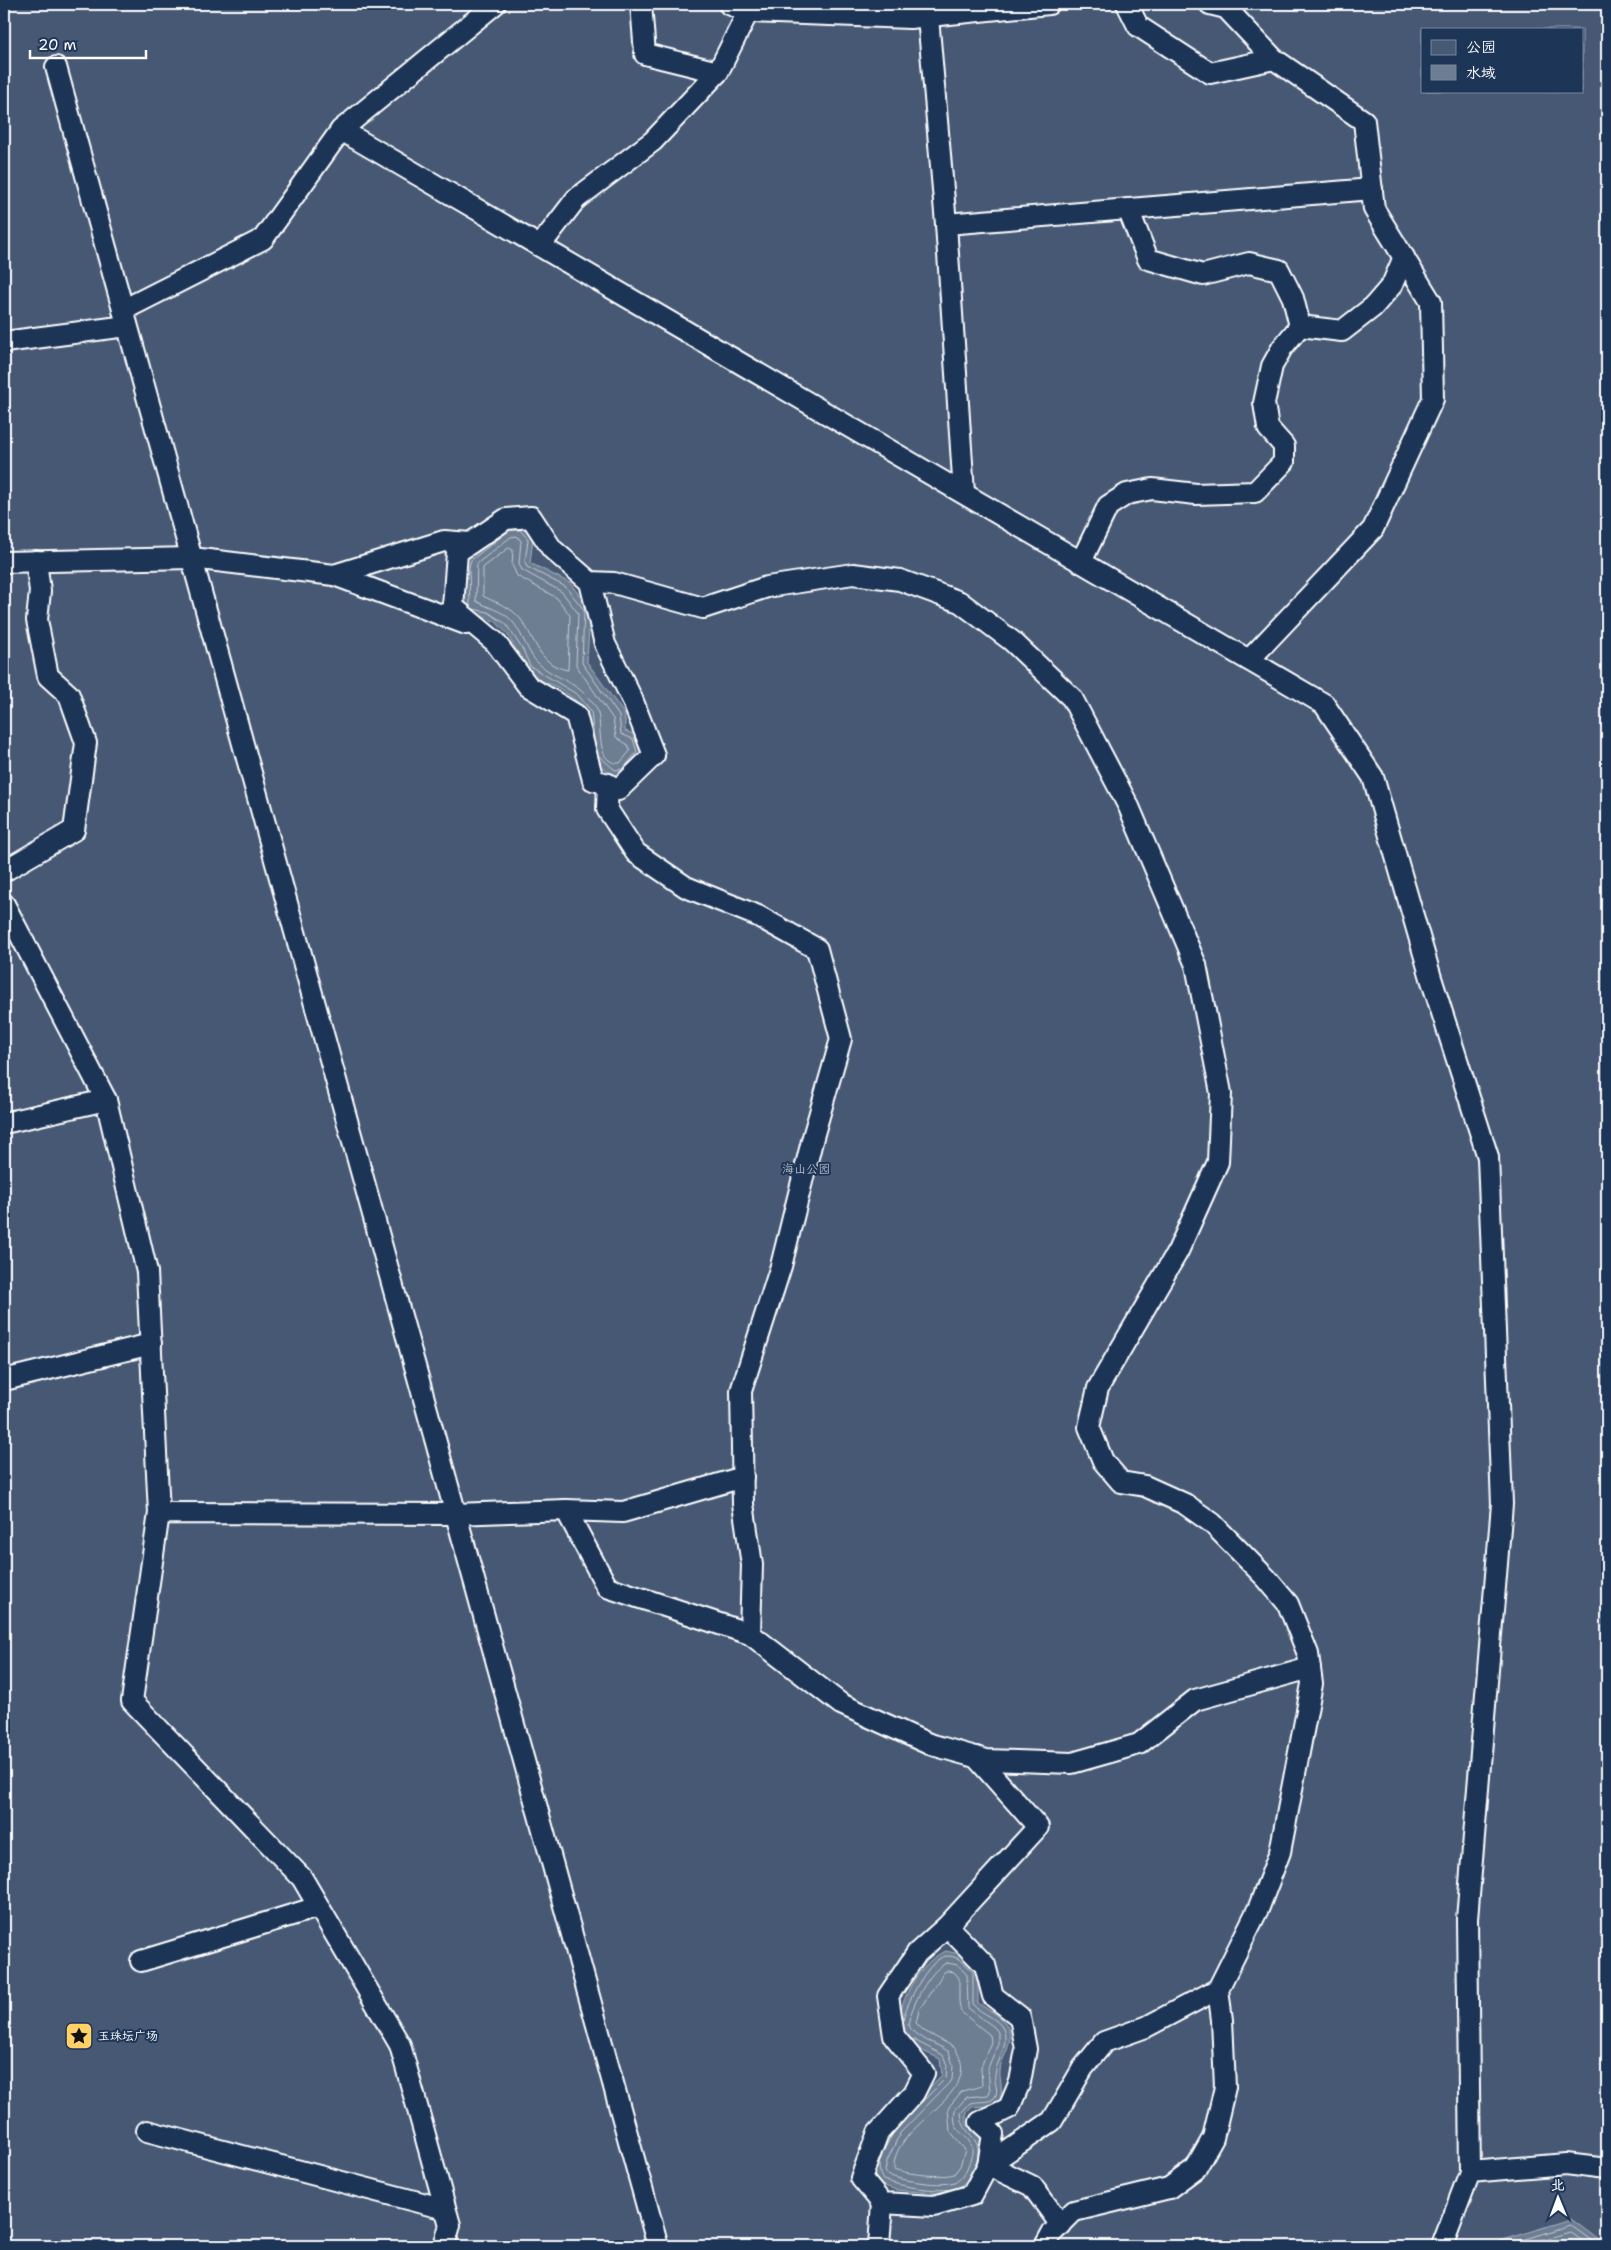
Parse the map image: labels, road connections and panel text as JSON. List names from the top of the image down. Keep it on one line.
{"parks":["海山公园"],"places":{"place":["玉珠坛广场"]},"legend":["公园","水域"],"scale_bar":"20 m","north":"top"}
